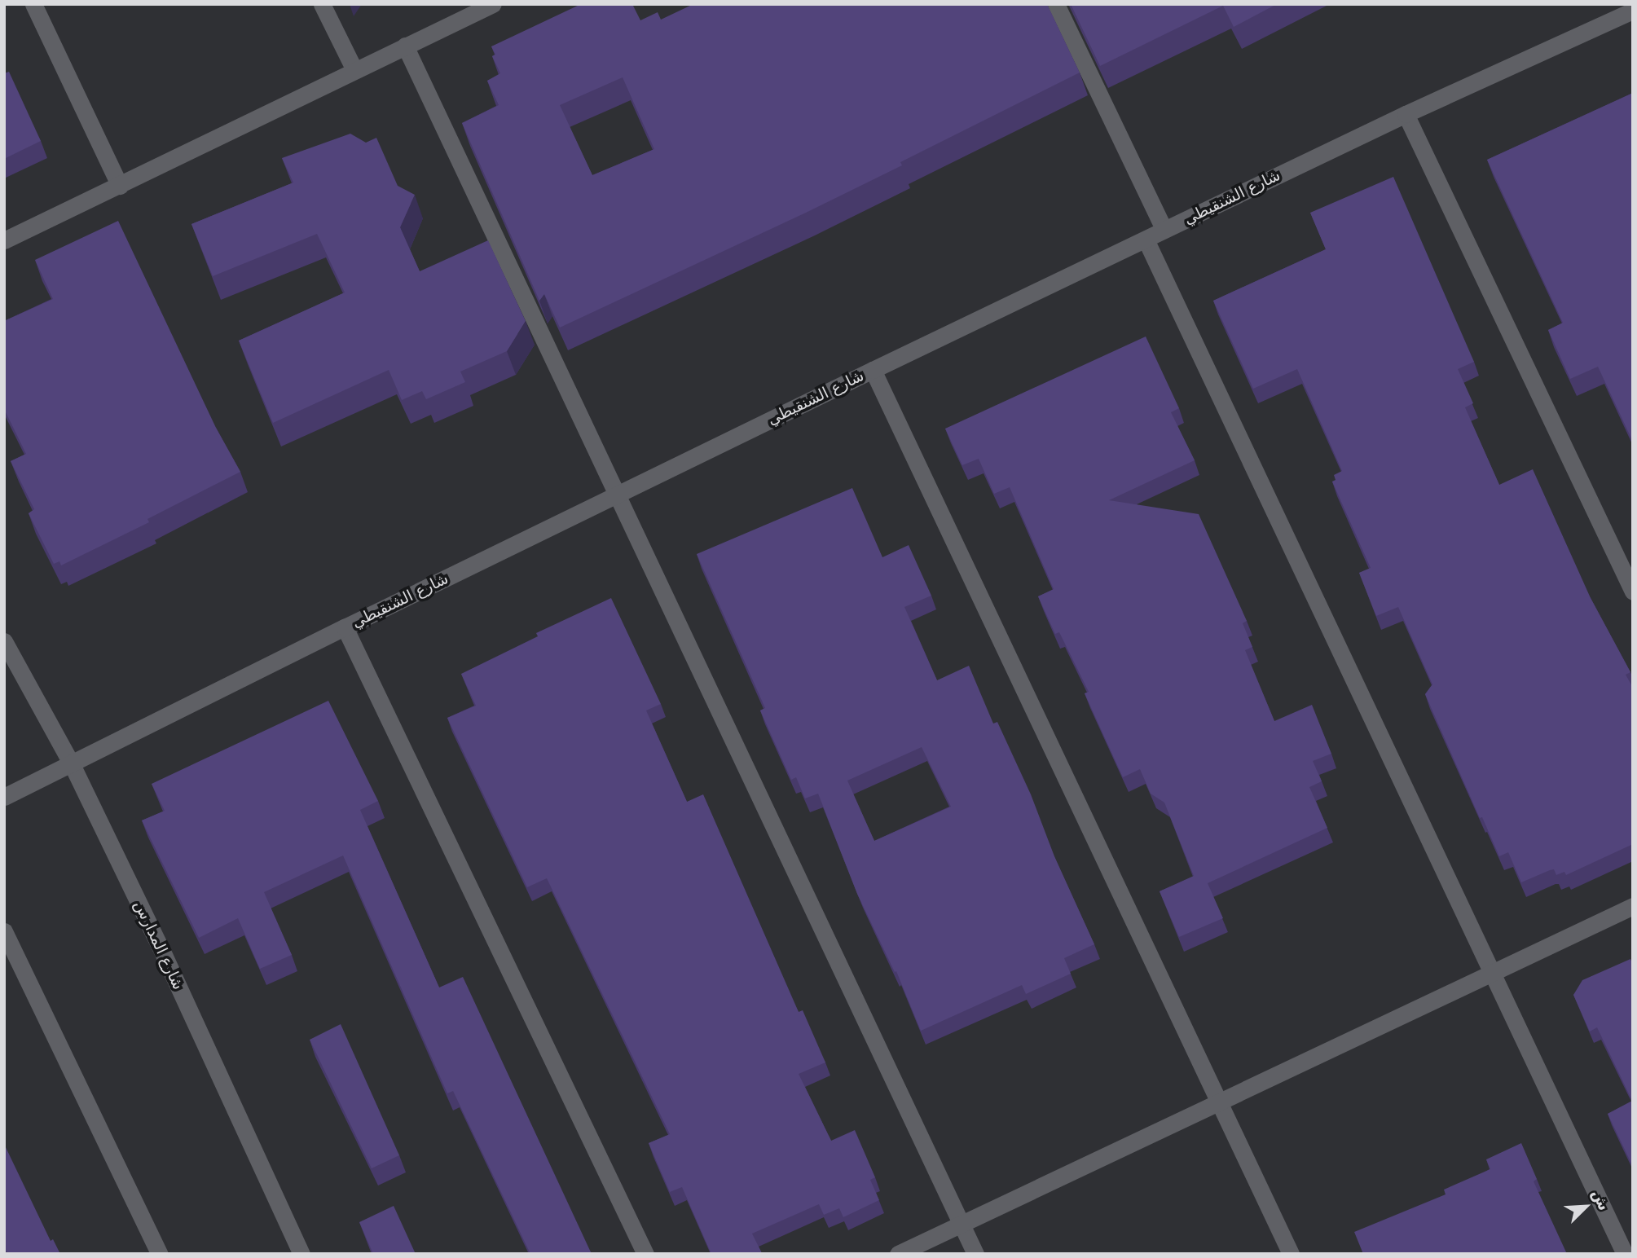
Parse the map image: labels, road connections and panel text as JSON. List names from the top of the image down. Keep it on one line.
{"streets":{"street":["شارع الشنقيطي","شارع المدارس"]},"crossings":[["شارع الشنقيطي","شارع المدارس"]],"north":"top right"}
